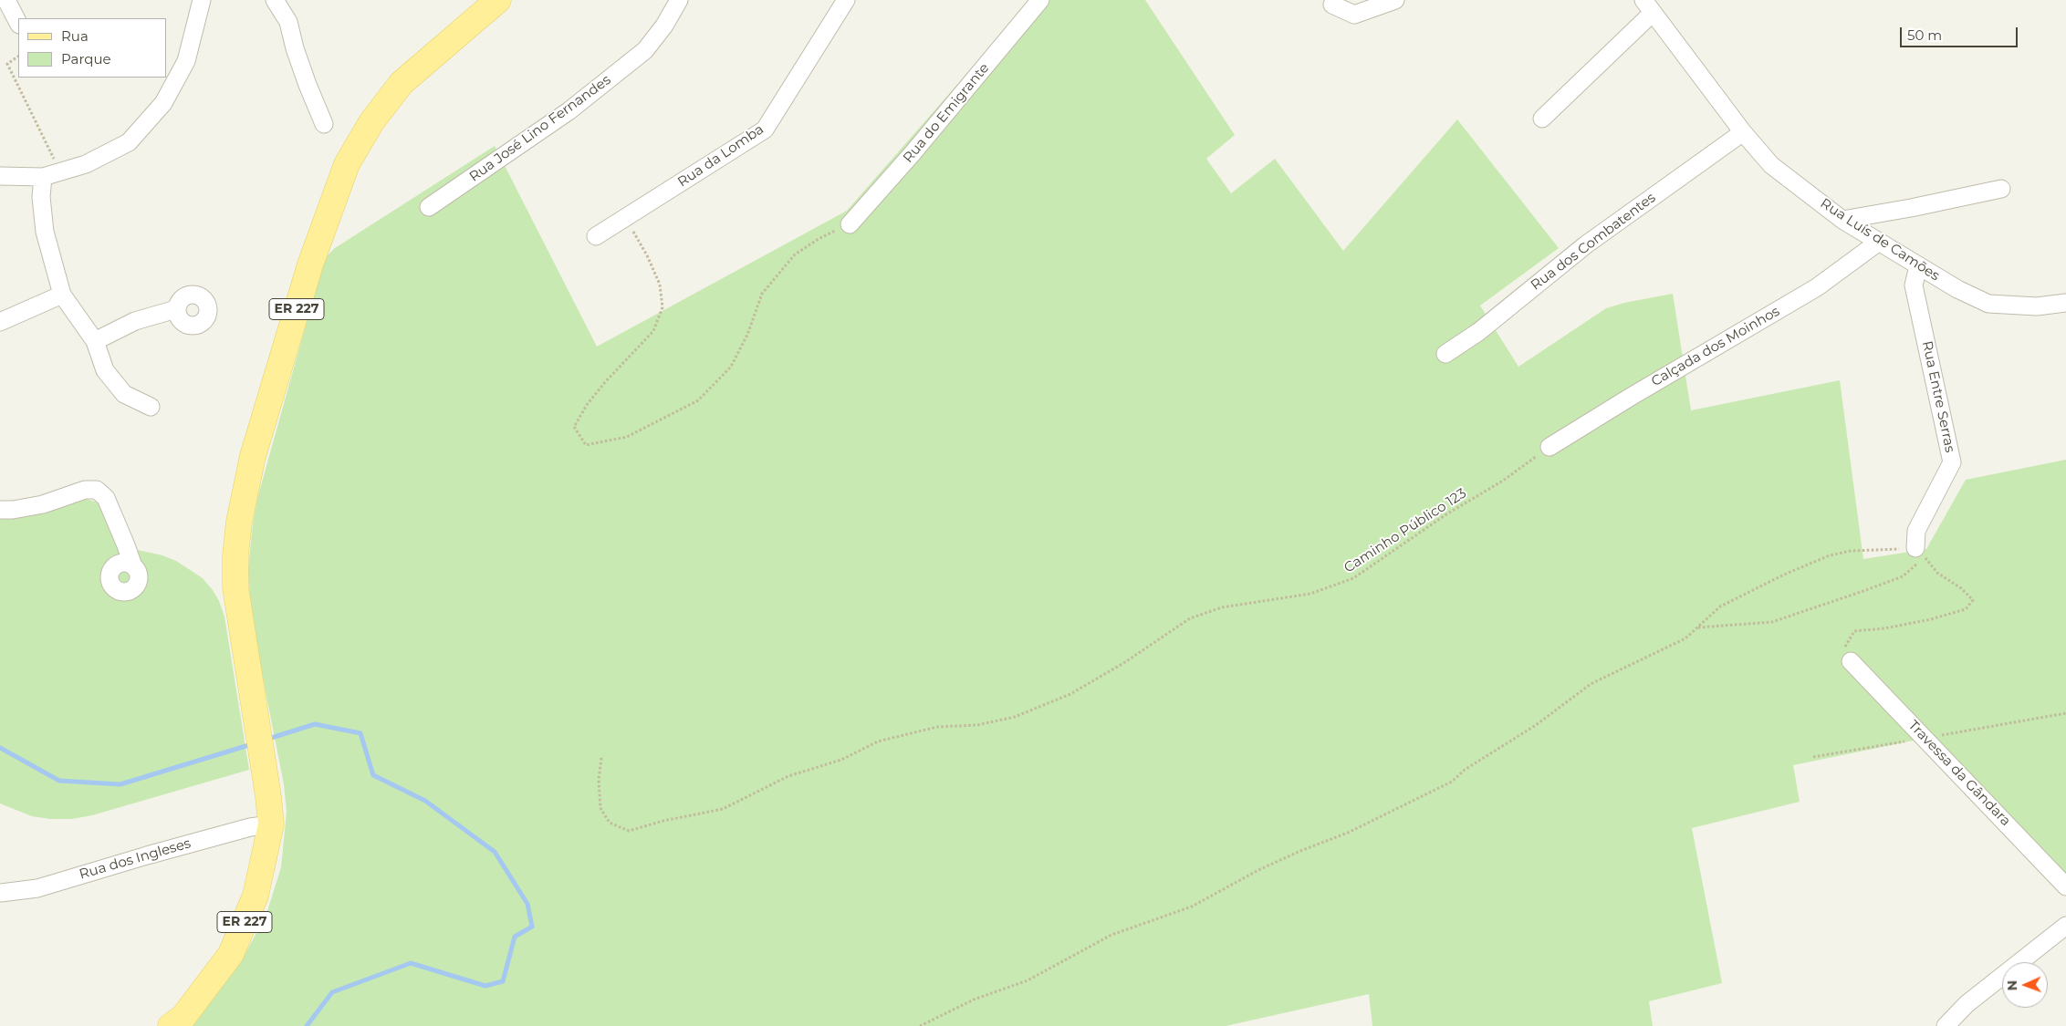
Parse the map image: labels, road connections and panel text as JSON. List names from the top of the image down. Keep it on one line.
{"streets":{"main road":["ER 227"],"street":["Rua do Emigrante","Rua José Lino Fernandes","Rua da Lomba","Rua Luís de Camões","Rua dos Combatentes","Calçada dos Moinhos","Rua Entre Serras","Travessa da Gândara","Rua dos Ingleses"],"path":["Caminho Público 123"]},"crossings":[["Rua Luís de Camões","Rua dos Combatentes"],["Rua Luís de Camões","Calçada dos Moinhos"],["Rua Luís de Camões","Rua Entre Serras"],["ER 227","Rua dos Ingleses"],["Calçada dos Moinhos","Caminho Público 123"]],"legend":["Rua","Parque"],"scale_bar":"50 m","north":"left"}
